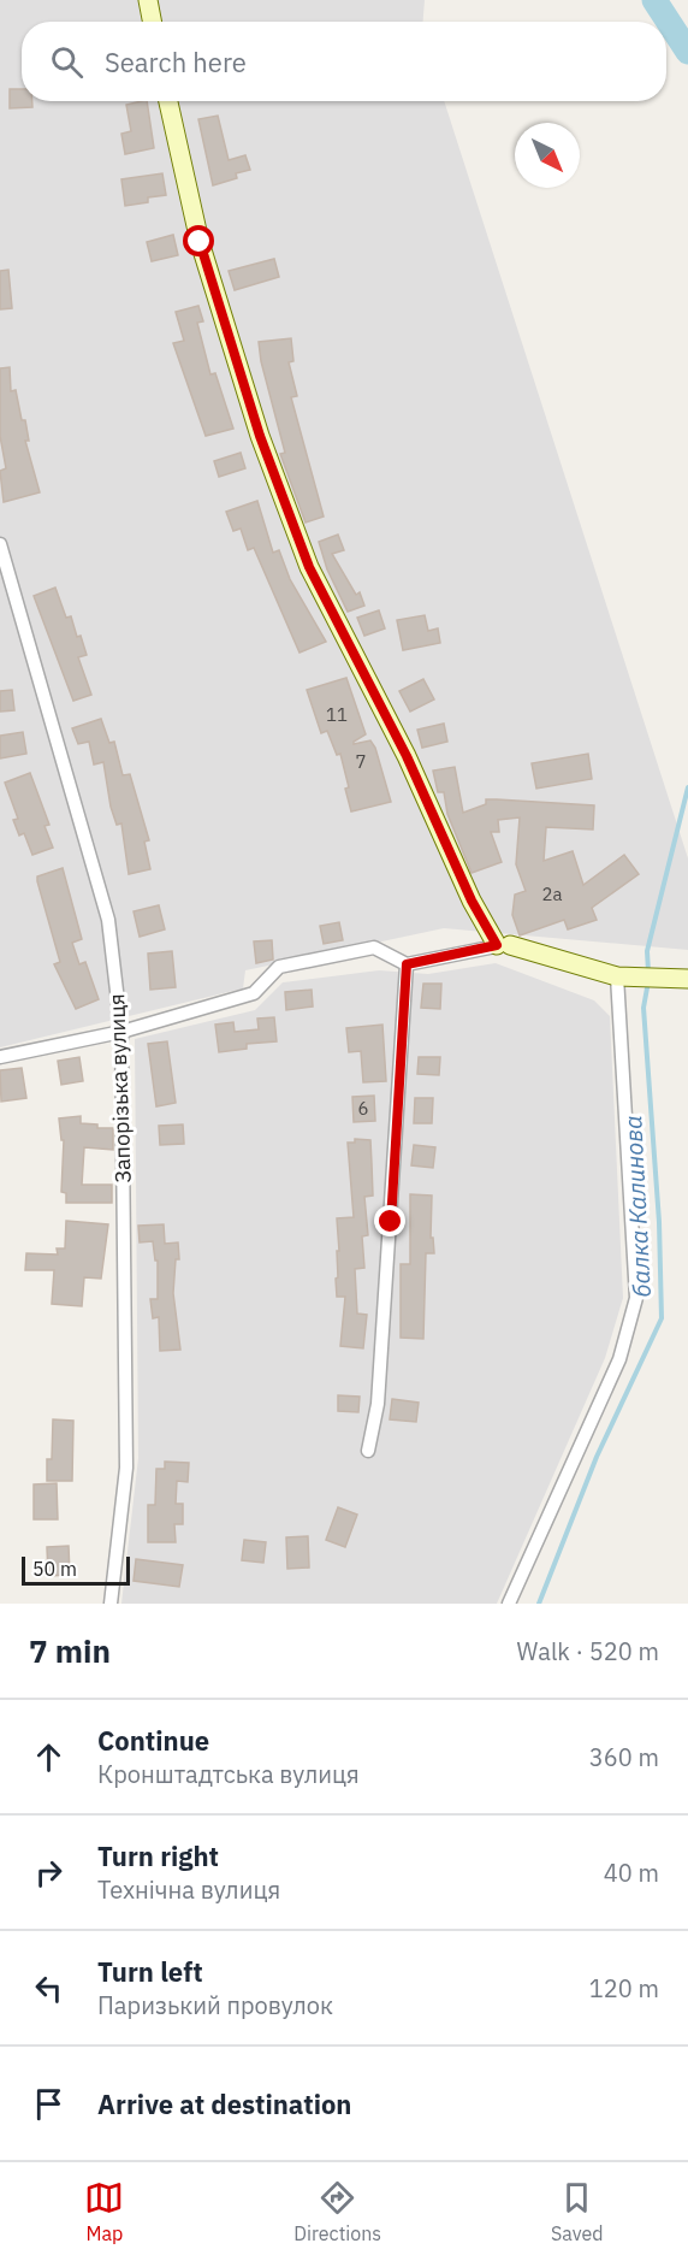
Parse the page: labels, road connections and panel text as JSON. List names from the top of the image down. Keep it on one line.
{"streets":{"street":["Запорізька вулиця"]},"water":["балка Калинова"],"house_numbers":["11","7","2а","6"],"scale_bar":"50 m","north":"bottom right","page":{"search":"Search here","scale":"50 m","heading":["7 min","Walk · 520 m"],"list":[["Continue","Кронштадтська вулиця","360 m"],["Turn right","Технічна вулиця","40 m"],["Turn left","Паризький провулок","120 m"],"Arrive at destination"],"nav":["Map","Directions","Saved"]}}
